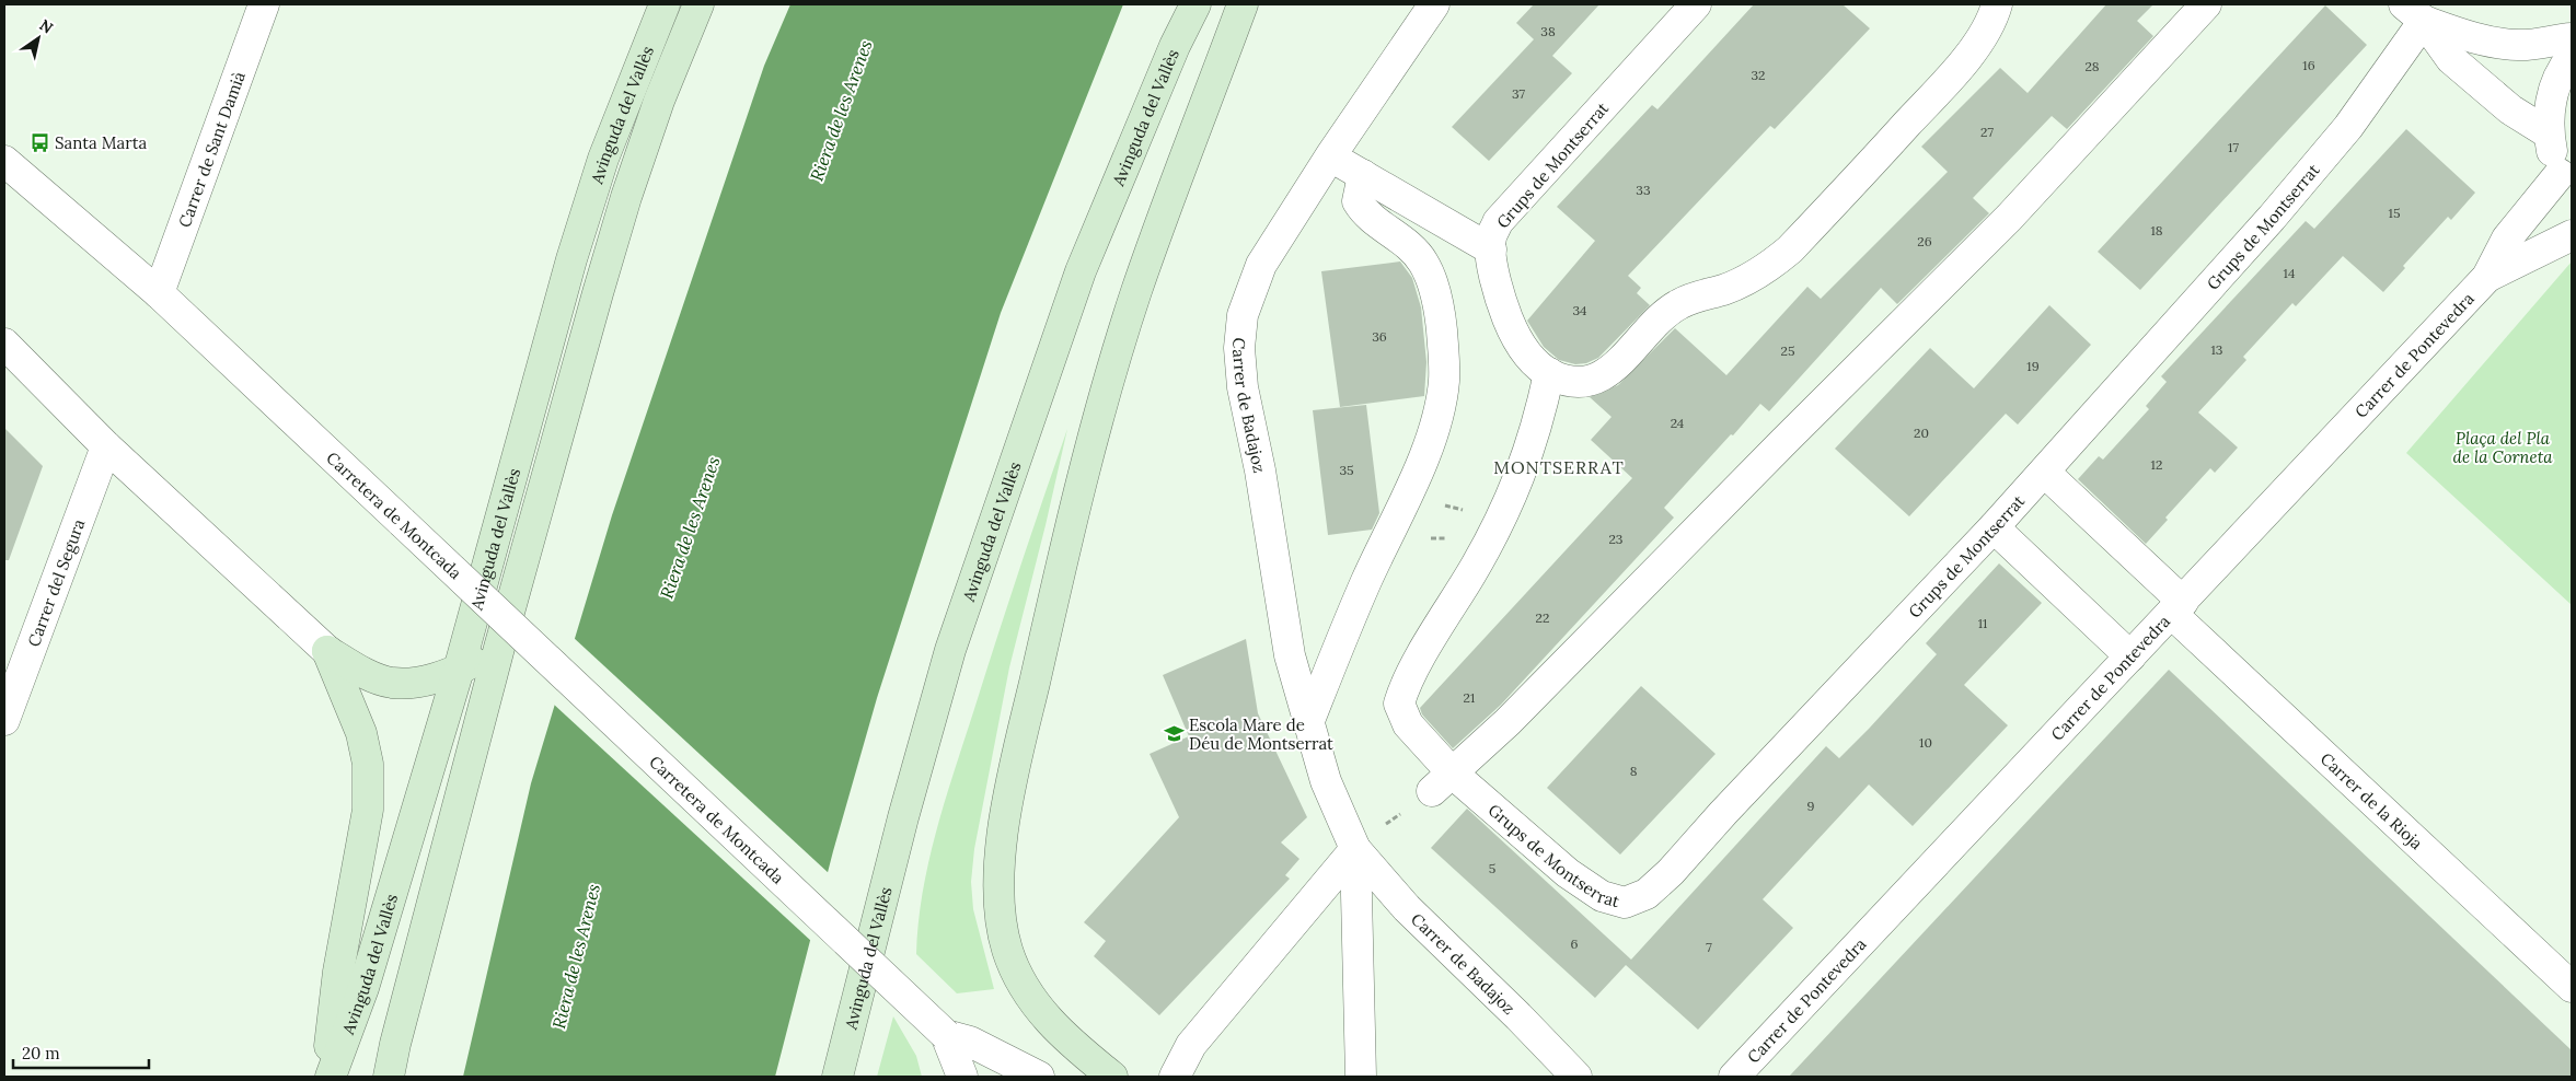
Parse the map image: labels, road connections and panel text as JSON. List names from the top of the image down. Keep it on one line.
{"streets":{"main road":["Avinguda del Vallès"],"street":["Carrer de Sant Damià","Grups de Montserrat","Carrer de Pontevedra","Carrer de Badajoz","Carretera de Montcada","Carrer del Segura","Carrer de la Rioja"]},"crossings":[["Carrer de Sant Damià","Carretera de Montcada"],["Grups de Montserrat","Carrer de la Rioja"],["Carrer de Pontevedra","Carrer de la Rioja"]],"districts":["MONTSERRAT"],"water":["Riera de les Arenes"],"parks":["Plaça del Pla de la Corneta"],"places":{"bus stop":["Santa Marta"],"school or university":["Escola Mare de Déu de Montserrat"]},"house_numbers":["38","16","28","32","37","27","17","33","15","18","26","14","34","36","13","25","19","24","20","12","35","23","22","11","21","10","8","9","5","6","7"],"scale_bar":"20 m","north":"top right"}
